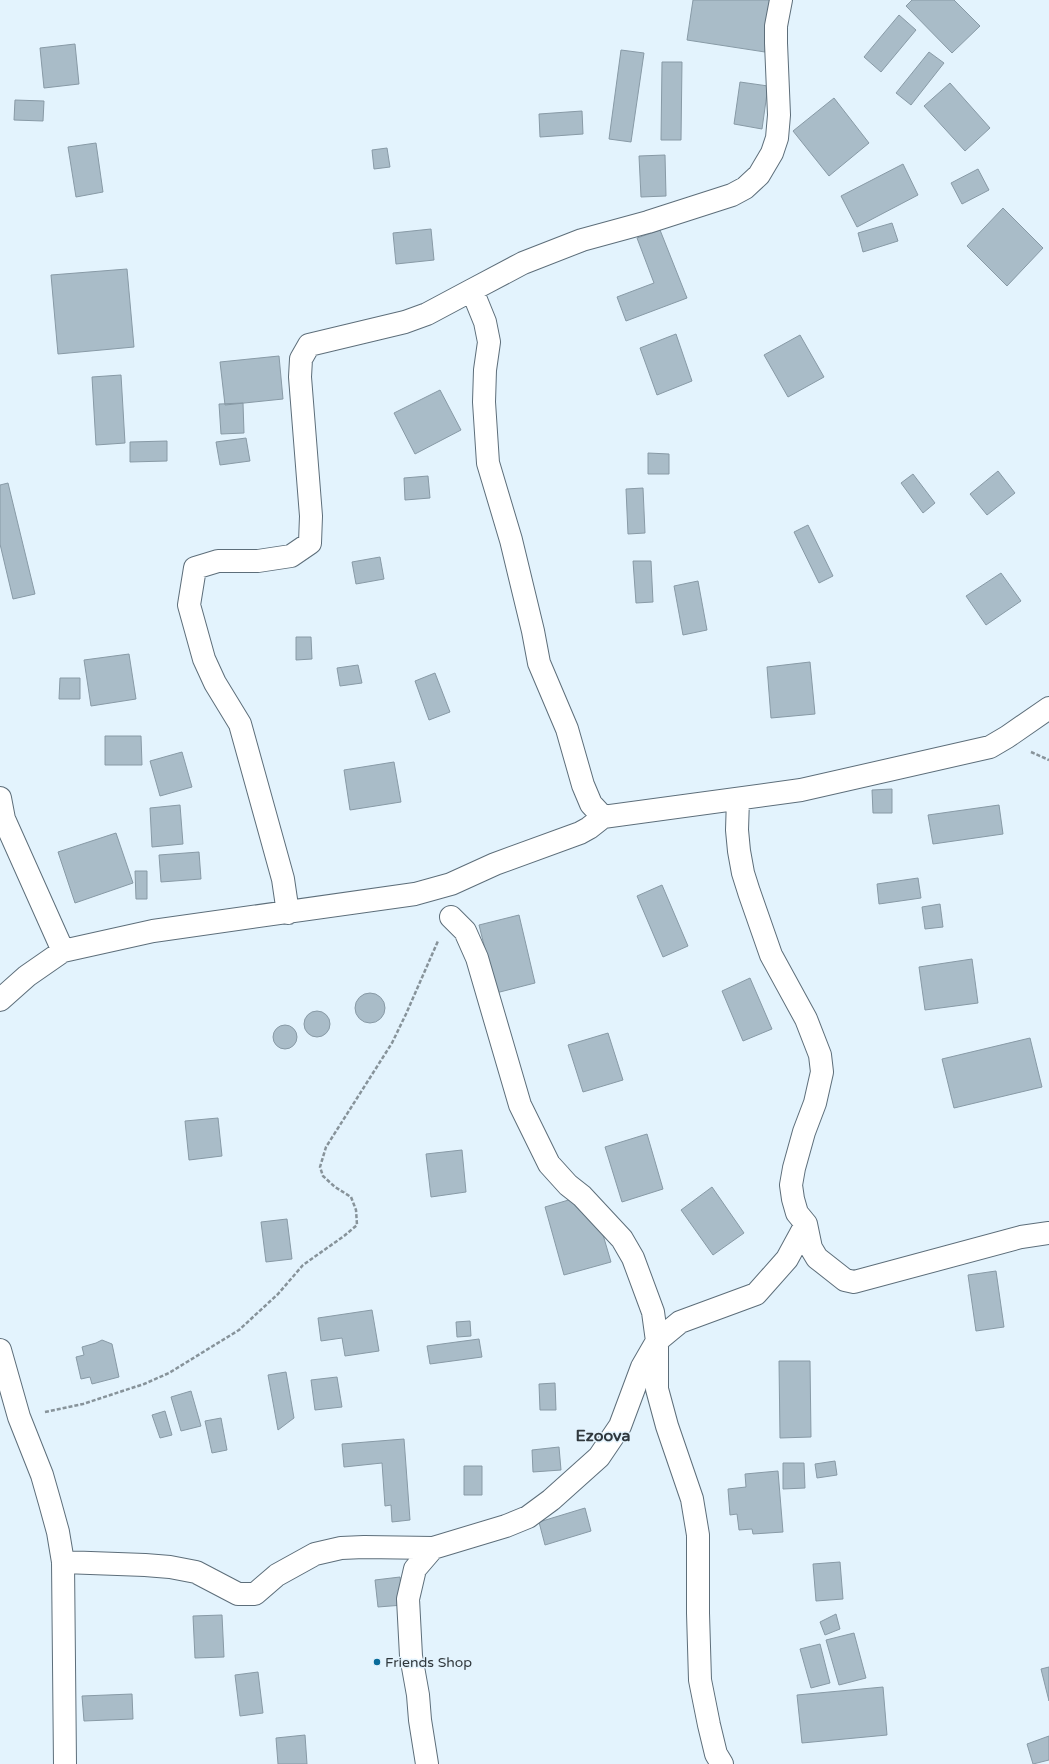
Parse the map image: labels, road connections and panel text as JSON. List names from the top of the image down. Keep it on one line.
{"districts":["Ezoova"],"places":["Friends Shop"]}
